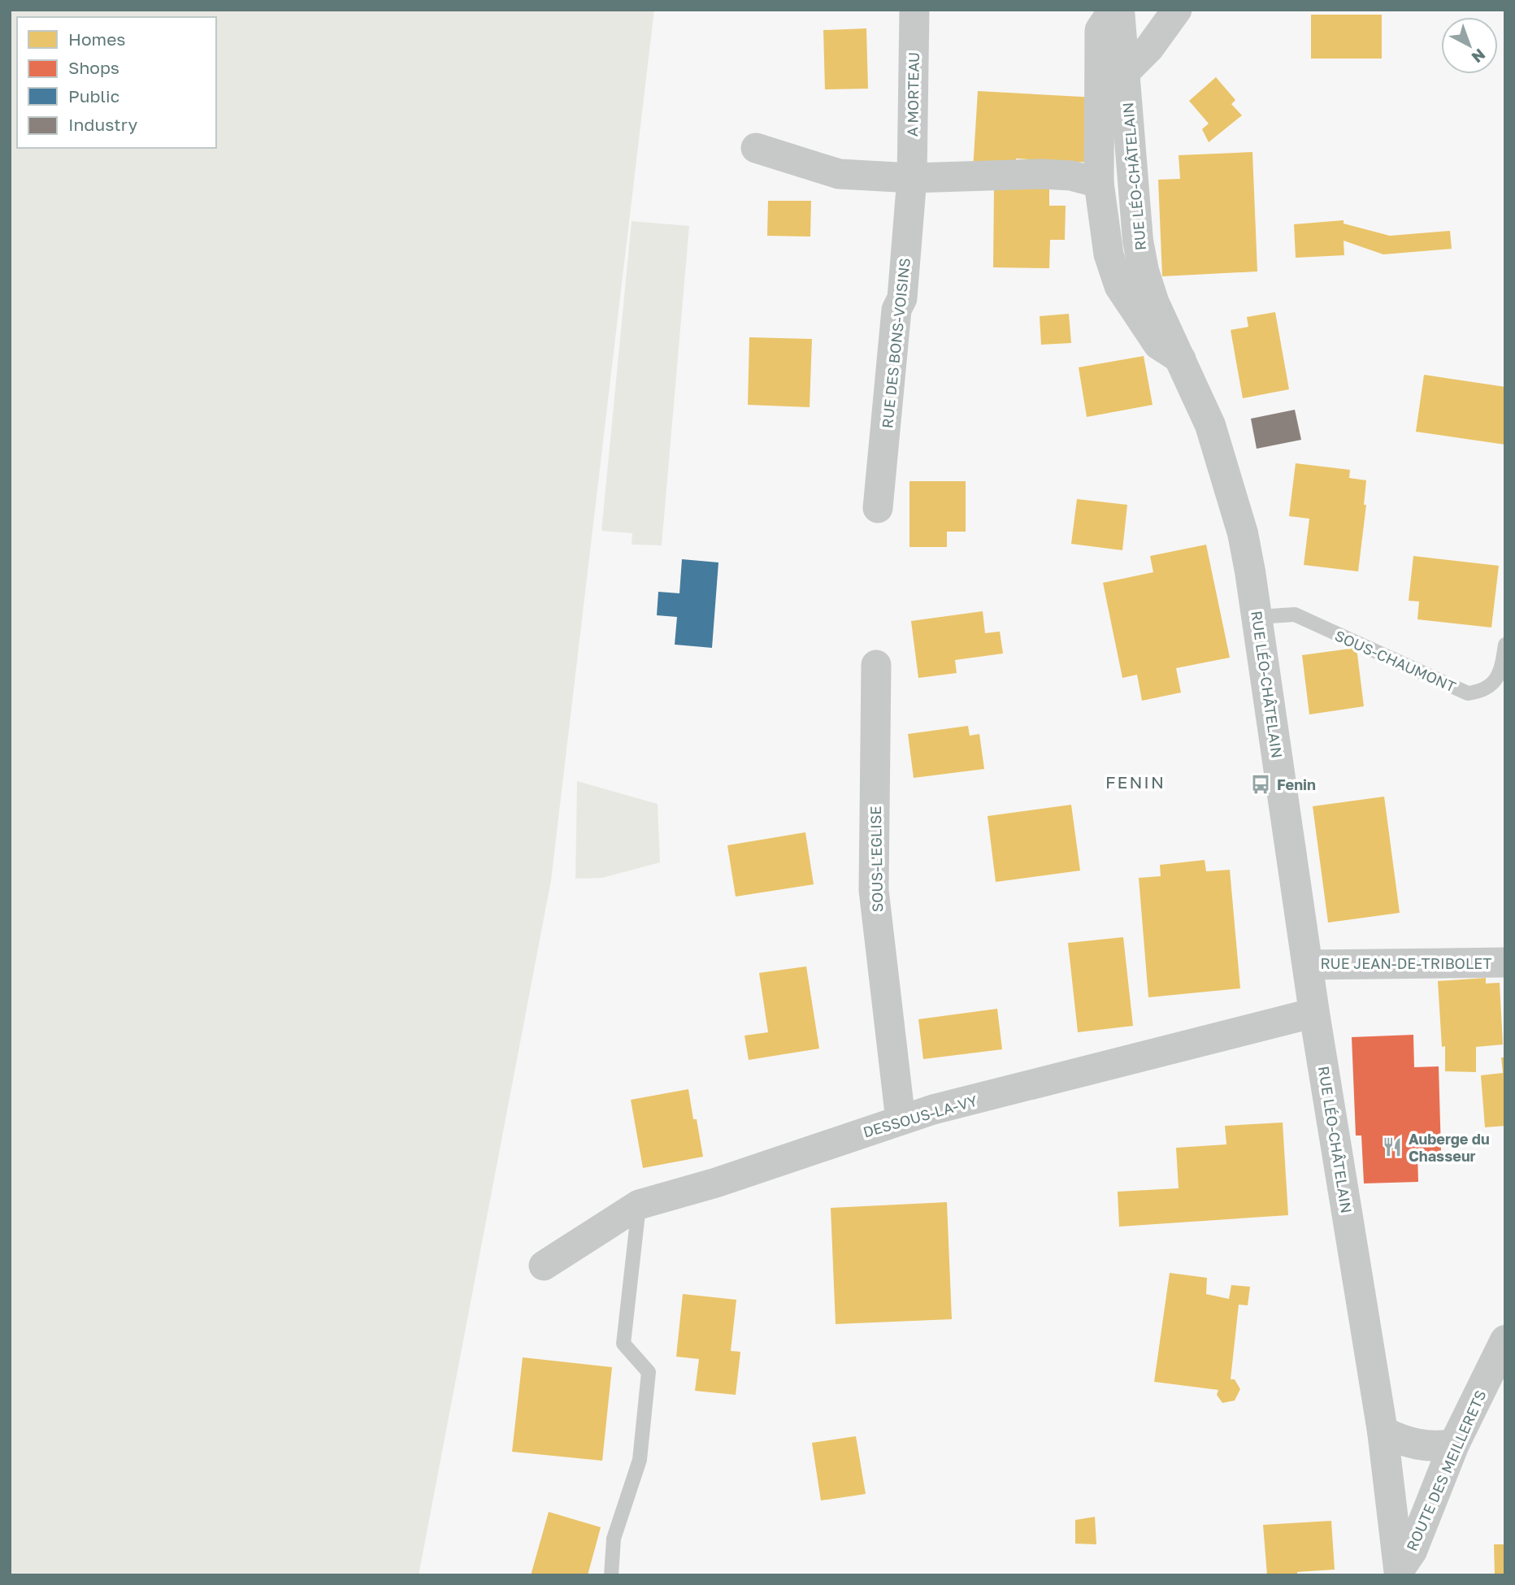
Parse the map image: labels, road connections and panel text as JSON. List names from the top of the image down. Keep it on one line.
{"streets":{"street":["A MORTEAU","RUE LÉO-CHÂTELAIN","RUE DES BONS-VOISINS","SOUS-L'EGLISE","RUE JEAN-DE-TRIBOLET","DESSOUS-LA-VY","ROUTE DES MEILLERETS"],"lane":["SOUS-CHAUMONT"]},"crossings":[["A MORTEAU","RUE DES BONS-VOISINS"],["RUE LÉO-CHÂTELAIN","SOUS-CHAUMONT"],["RUE LÉO-CHÂTELAIN","RUE JEAN-DE-TRIBOLET"],["RUE LÉO-CHÂTELAIN","DESSOUS-LA-VY"],["RUE LÉO-CHÂTELAIN","ROUTE DES MEILLERETS"],["SOUS-L'EGLISE","DESSOUS-LA-VY"]],"districts":["FENIN"],"places":{"bus stop":["Fenin"],"restaurant":["Auberge du Chasseur"]},"legend":["Homes","Shops","Public","Industry"],"north":"bottom right"}
